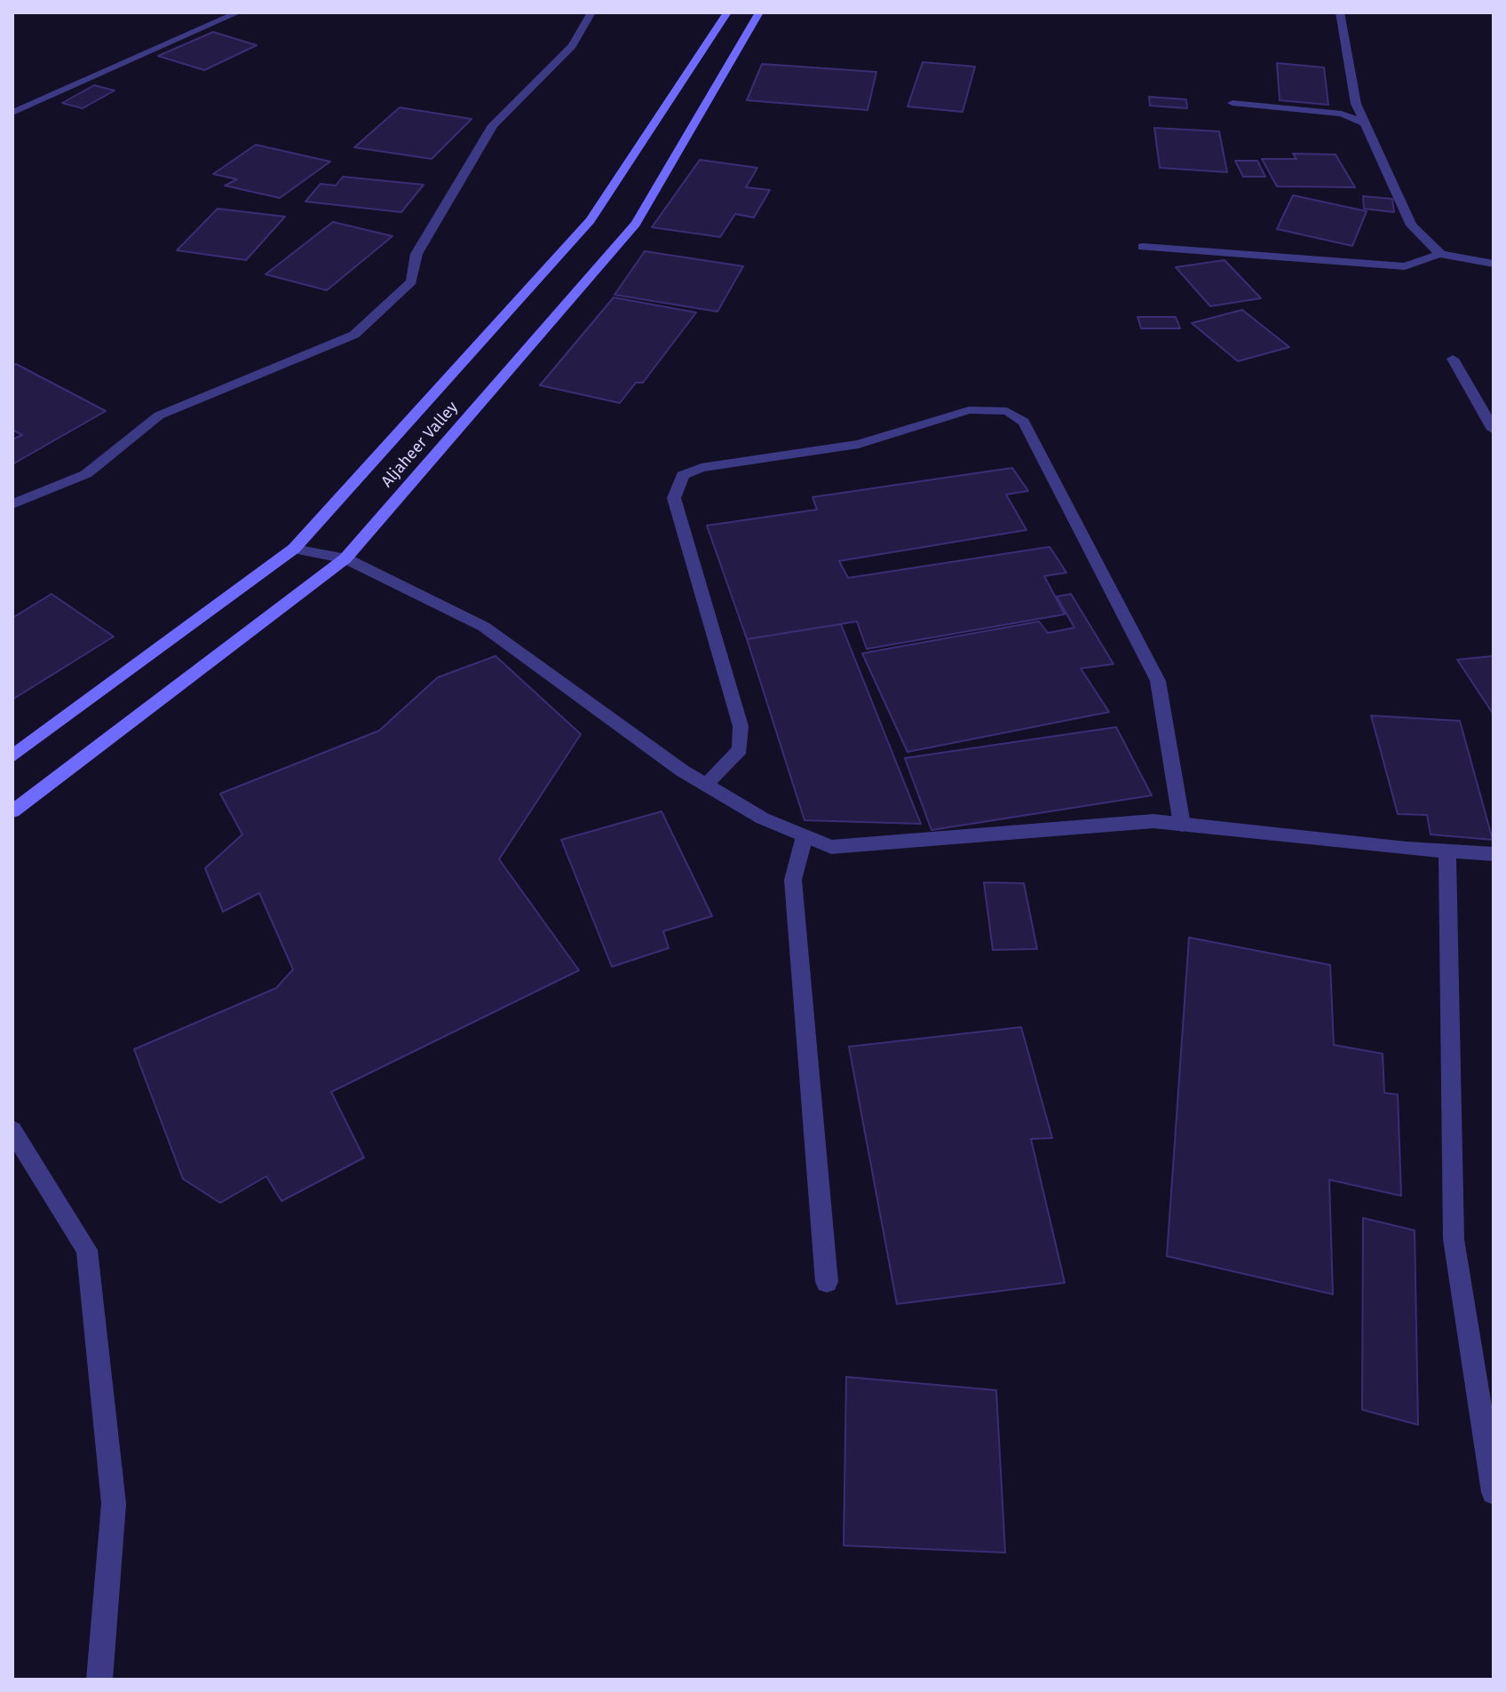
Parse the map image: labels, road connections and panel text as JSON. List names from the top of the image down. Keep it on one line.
{"streets":{"street":["Aljaheer Valley"]}}
